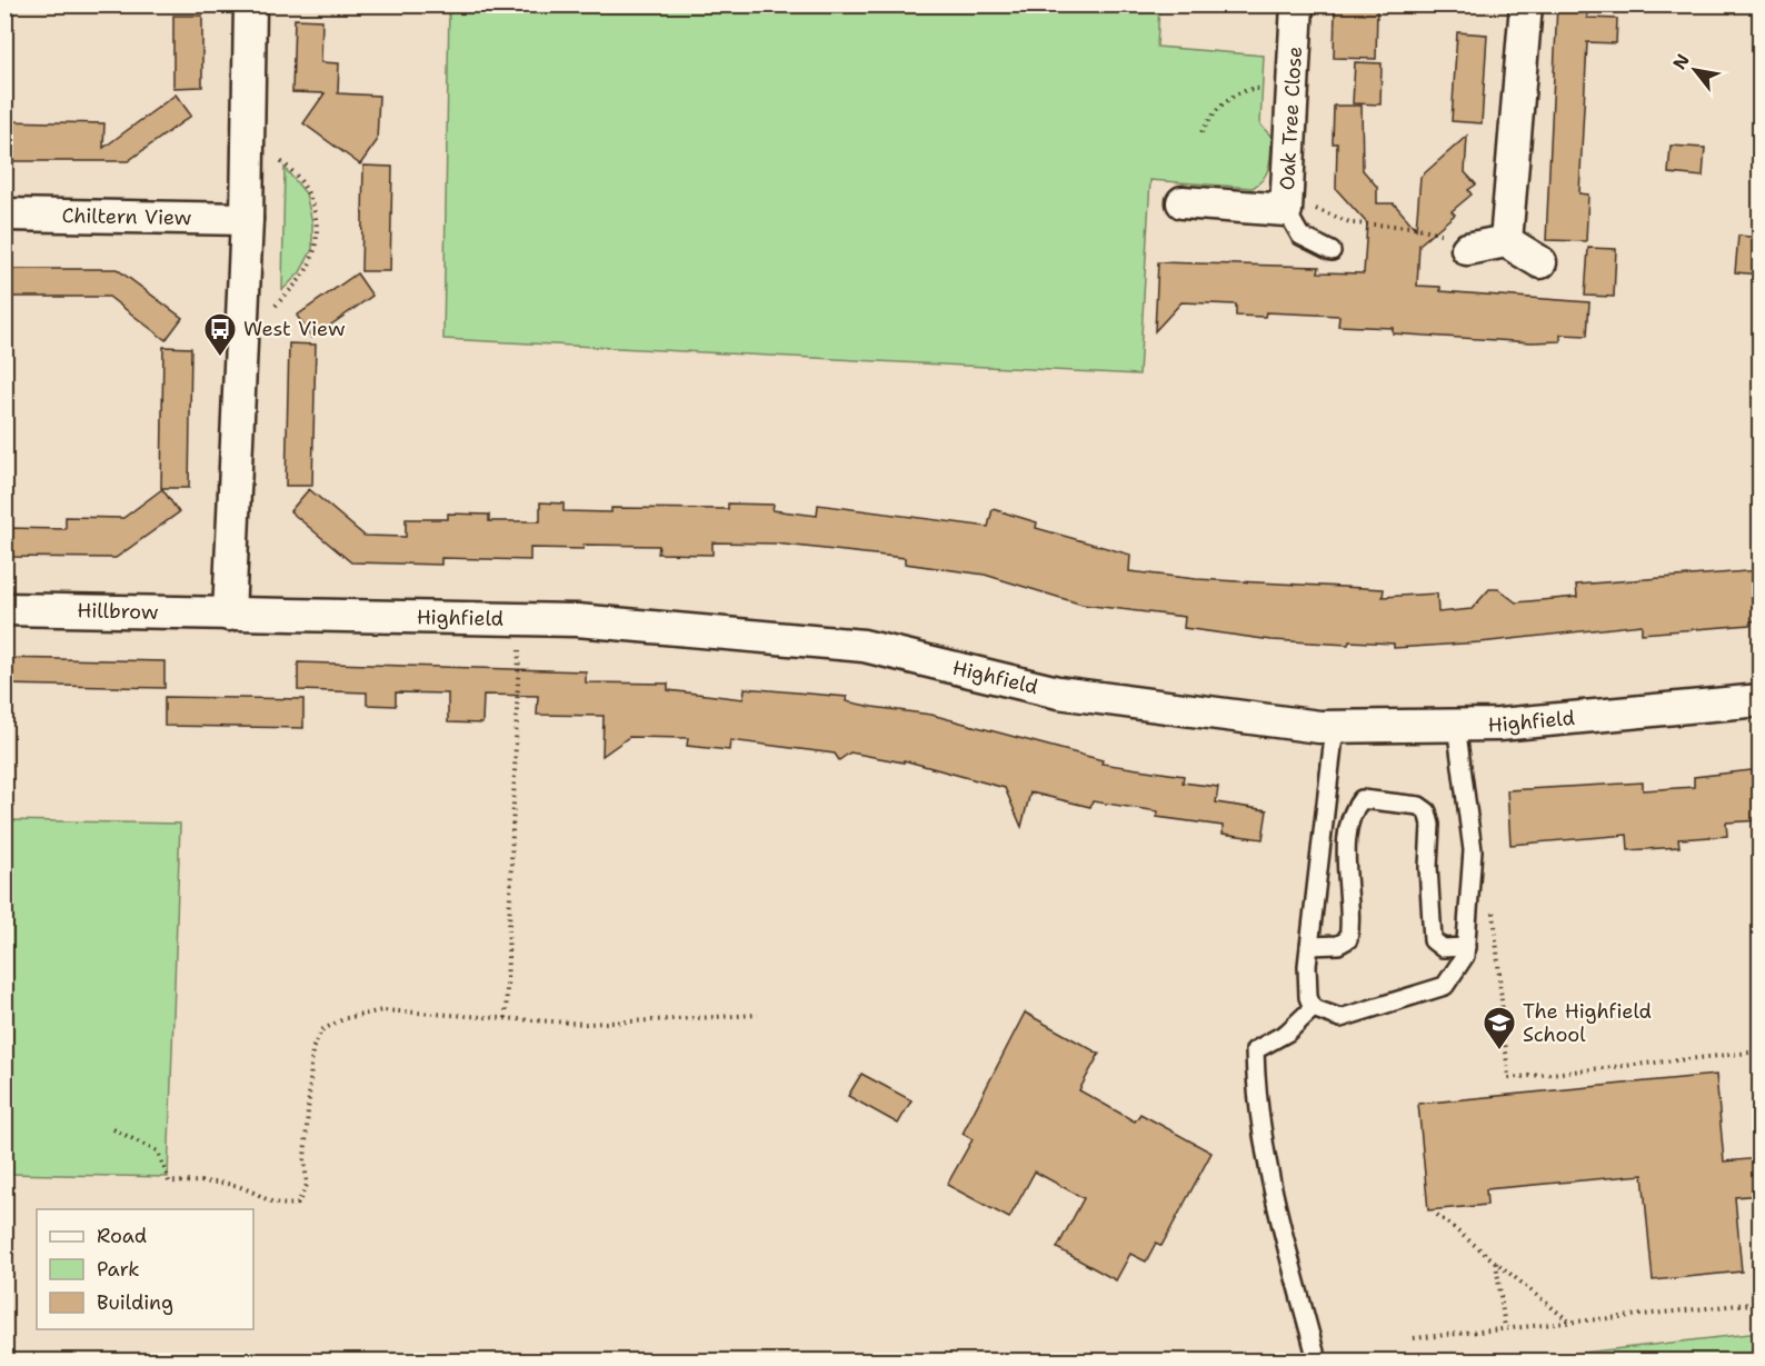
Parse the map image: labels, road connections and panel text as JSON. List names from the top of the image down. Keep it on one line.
{"streets":{"street":["Oak Tree Close","Chiltern View","Hillbrow","Highfield"]},"crossings":[["Hillbrow","Highfield"]],"places":{"bus stop":["West View"],"school or university":["The Highfield School"]},"legend":["Road","Park","Building"],"north":"top left"}
